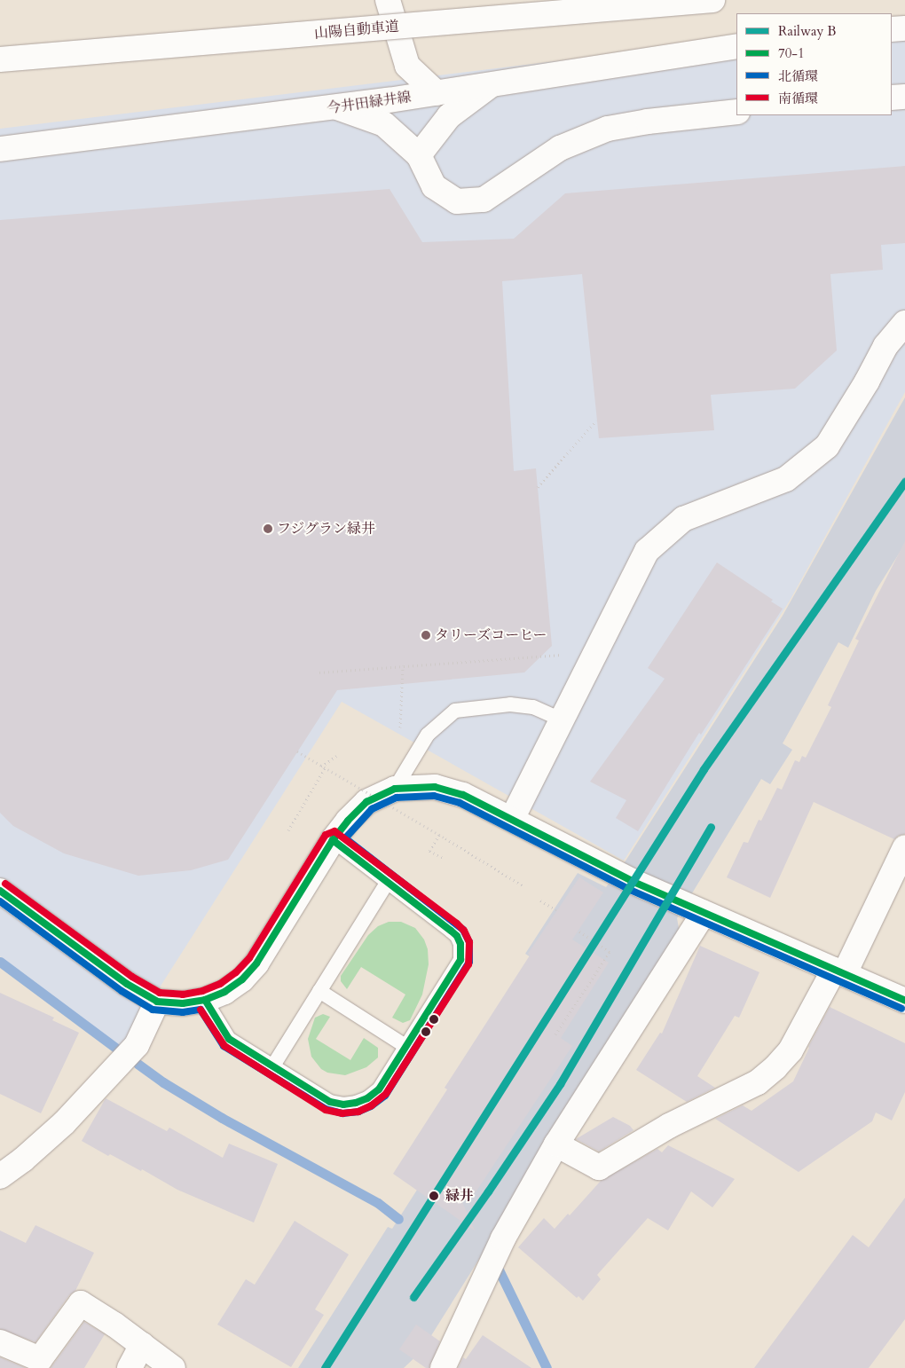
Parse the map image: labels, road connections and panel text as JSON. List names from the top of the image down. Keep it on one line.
{"streets":{"main road":["山陽自動車道","今井田緑井線"]},"places":["フジグラン緑井","タリーズコーヒー","緑井"],"lines":["rail line B","transit line 70-1","transit line 北循環","transit line 南循環"],"legend":["Railway B","70-1","北循環","南循環"]}
